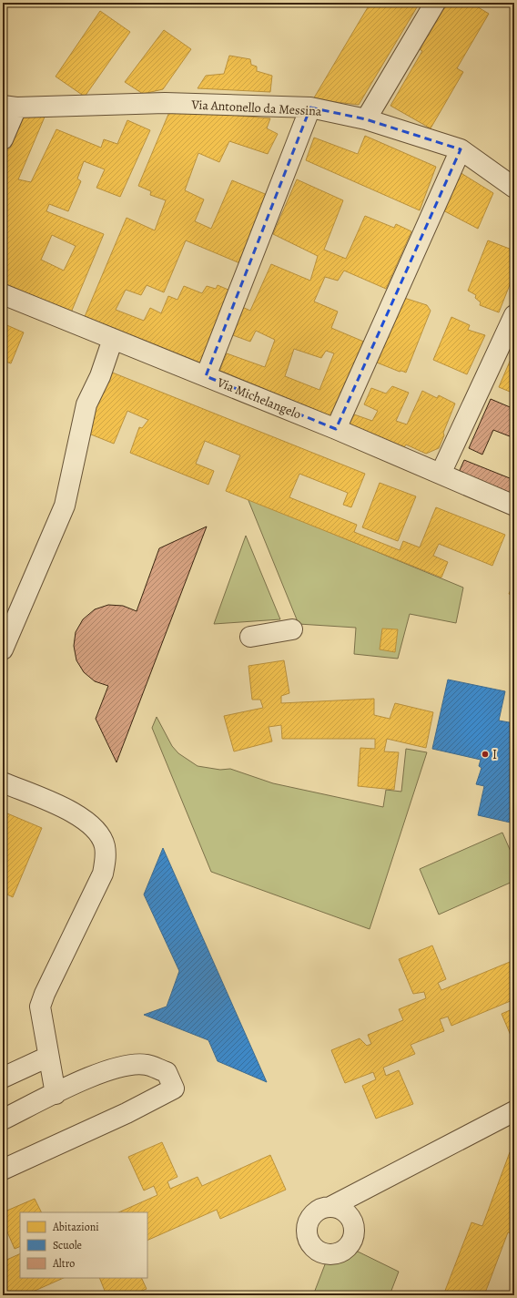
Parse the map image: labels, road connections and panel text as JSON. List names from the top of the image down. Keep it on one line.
{"streets":{"street":["Via Antonello da Messina","Via Michelangelo"]},"places":["I"],"legend":["Abitazioni","Scuole","Altro"]}
